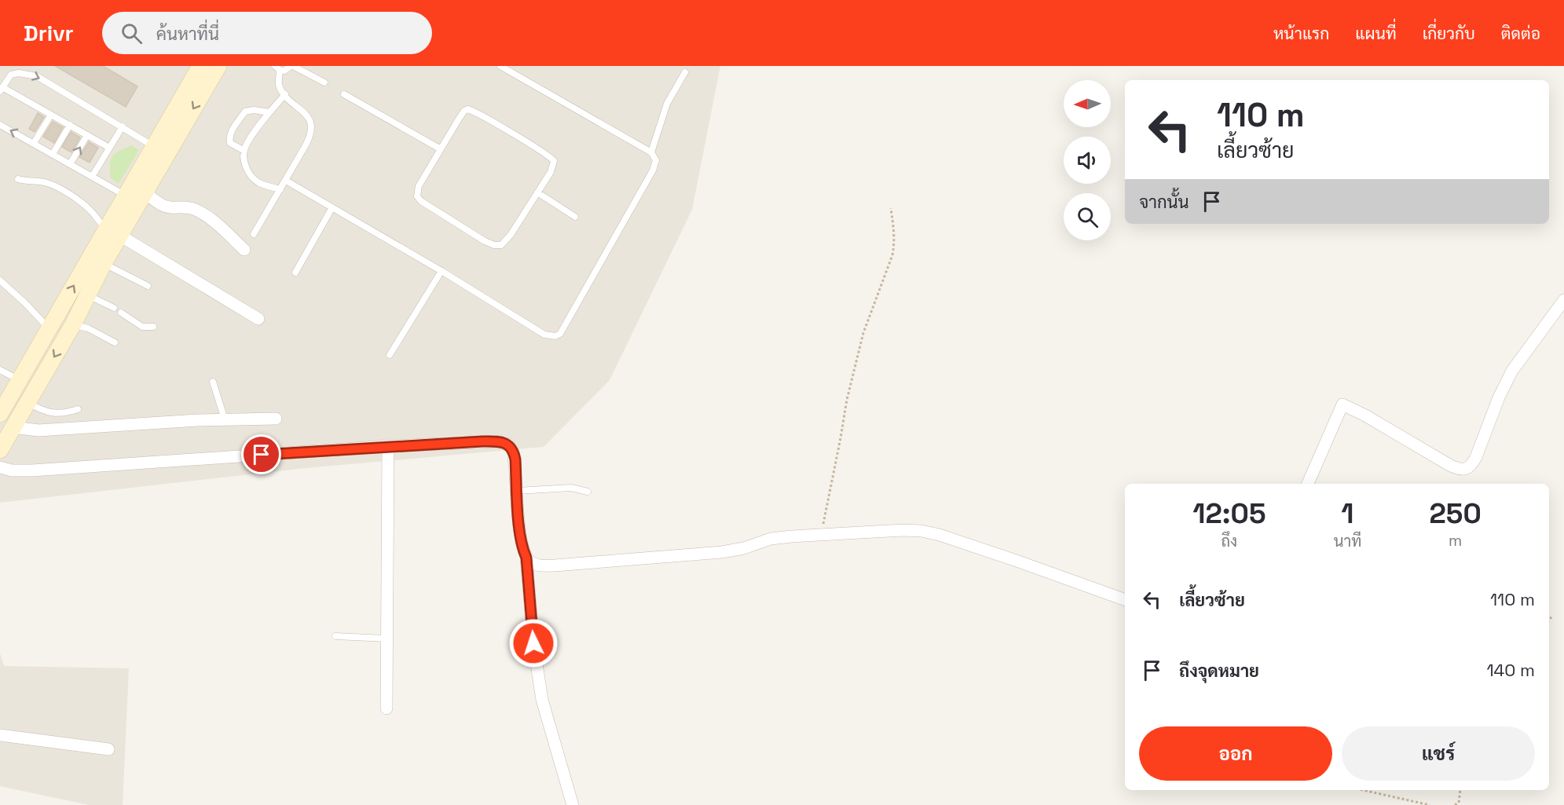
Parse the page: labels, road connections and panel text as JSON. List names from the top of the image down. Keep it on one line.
{"north":"left","page":{"header":"Drivr","search":"ค้นหาที่นี่","nav":["หน้าแรก","แผนที่","เกี่ยวกับ","ติดต่อ"],"turn":["110 m","เลี้ยวซ้าย"],"then":"จากนั้น","eta":["12:05","ถึง","1","นาที","250","m"],"list":[{"name":"เลี้ยวซ้าย","value":"110 m"},{"name":"ถึงจุดหมาย","value":"140 m"}],"buttons":["ออก","แชร์"]}}
